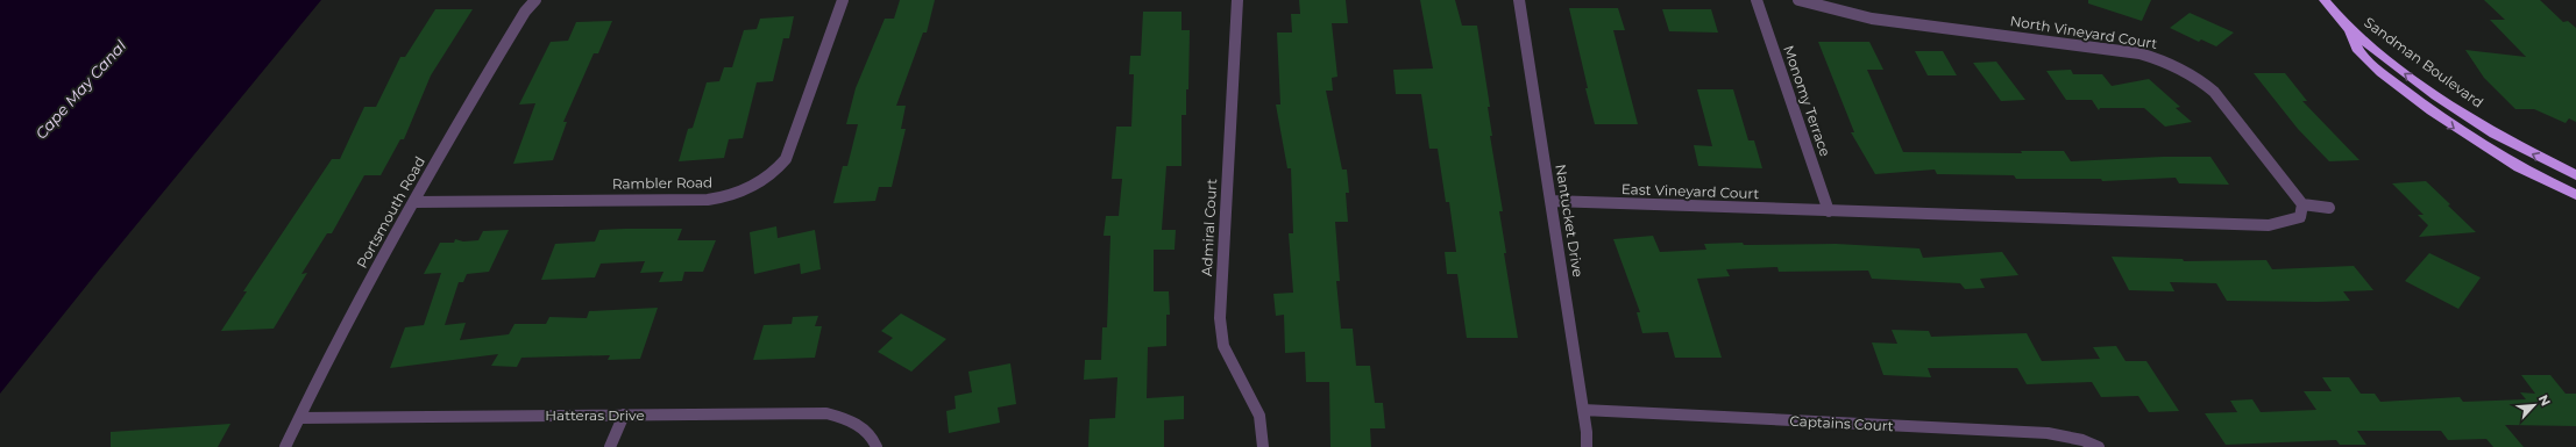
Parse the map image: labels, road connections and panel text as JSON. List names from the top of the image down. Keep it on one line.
{"streets":{"highway":["Sandman Boulevard"],"street":["North Vineyard Court","Monomy Terrace","Rambler Road","East Vineyard Court","Portsmouth Road","Nantucket Drive","Admiral Court","Hatteras Drive","Captains Court"]},"crossings":[["Monomy Terrace","East Vineyard Court"],["Rambler Road","Portsmouth Road"],["East Vineyard Court","Nantucket Drive"],["Portsmouth Road","Hatteras Drive"],["Nantucket Drive","Captains Court"]],"water":["Cape May Canal"],"north":"top right"}
